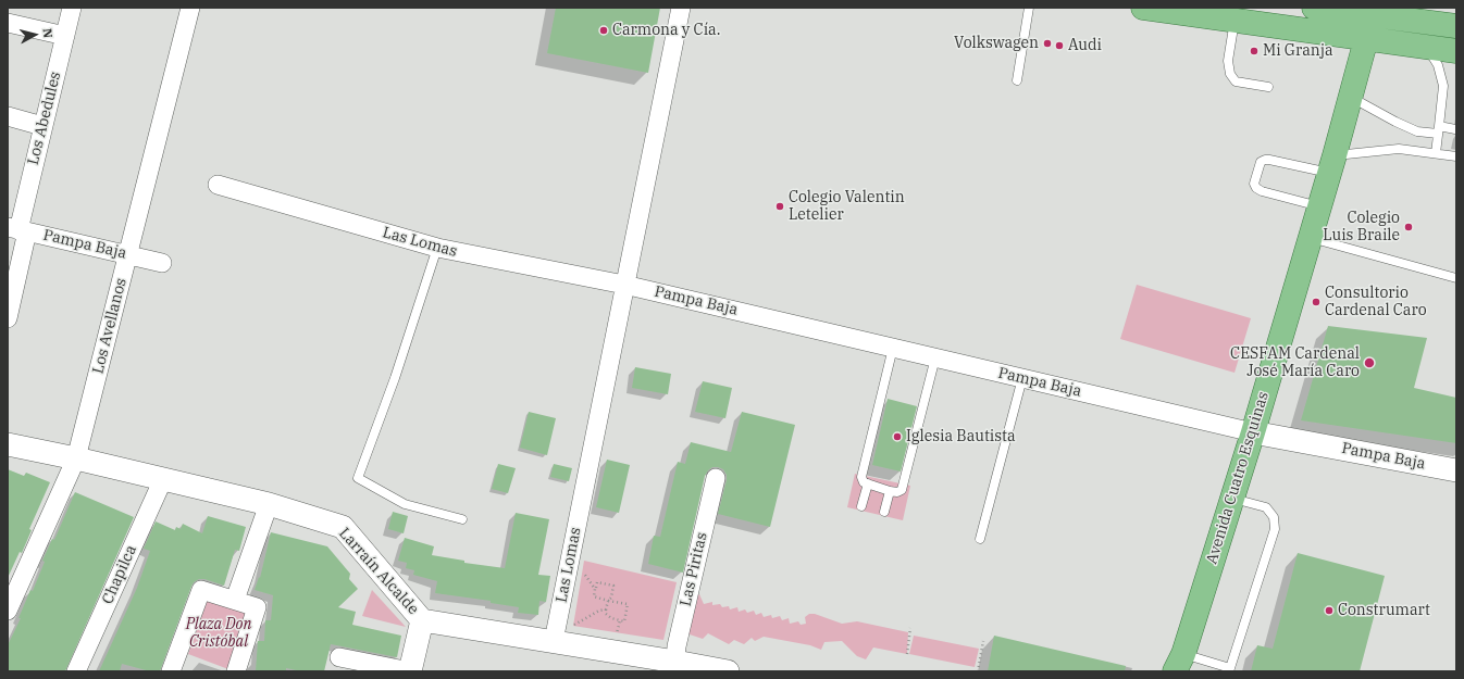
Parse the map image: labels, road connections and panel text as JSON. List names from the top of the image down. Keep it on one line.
{"streets":{"main road":["Avenida Cuatro Esquinas"],"street":["Los Abedules","Las Lomas","Pampa Baja","Los Avellanos","Las Piritas","Larraín Alcalde","Chapilca"]},"crossings":[["Los Abedules","Pampa Baja"],["Las Lomas","Pampa Baja"],["Las Lomas","Larraín Alcalde"],["Pampa Baja","Los Avellanos"],["Pampa Baja","Avenida Cuatro Esquinas"],["Los Avellanos","Larraín Alcalde"],["Las Piritas","Larraín Alcalde"],["Larraín Alcalde","Chapilca"]],"parks":["Plaza Don Cristóbal"],"places":["Carmona y Cía.","Volkswagen","Audi","Mi Granja","Colegio Valentin Letelier","Colegio Luis Braile","Consultorio Cardenal Caro","CESFAM Cardenal José María Caro","Iglesia Bautista","Construmart"],"north":"right"}
